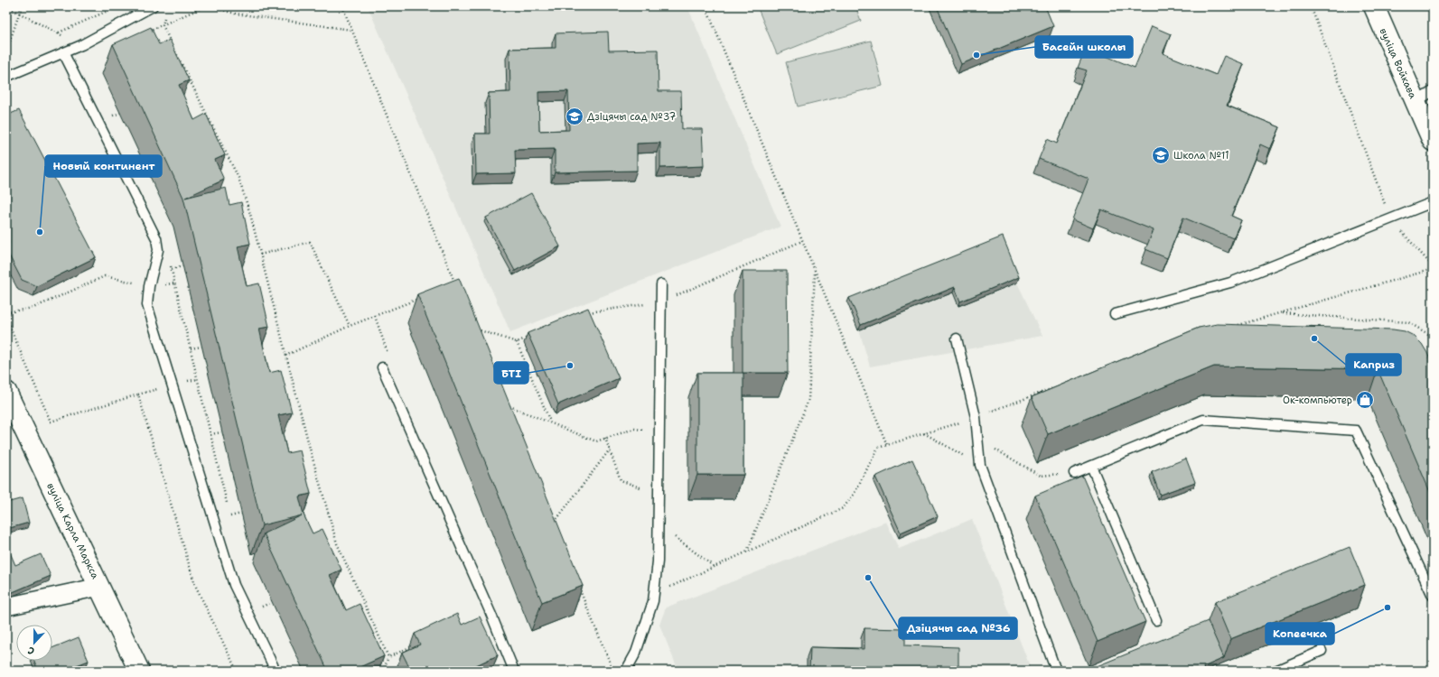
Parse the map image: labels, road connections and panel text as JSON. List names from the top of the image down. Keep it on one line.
{"streets":{"main road":["вуліца Войкава","вуліца Карла Маркса"]},"places":{"other":["Басейн школы","Новый континент","Каприз","БТІ","Дзіцячы сад №36","Копеечка"],"school or university":["Дзіцячы сад №37","Школа №11"],"shop":["Ок-компьютер"]},"north":"bottom"}
